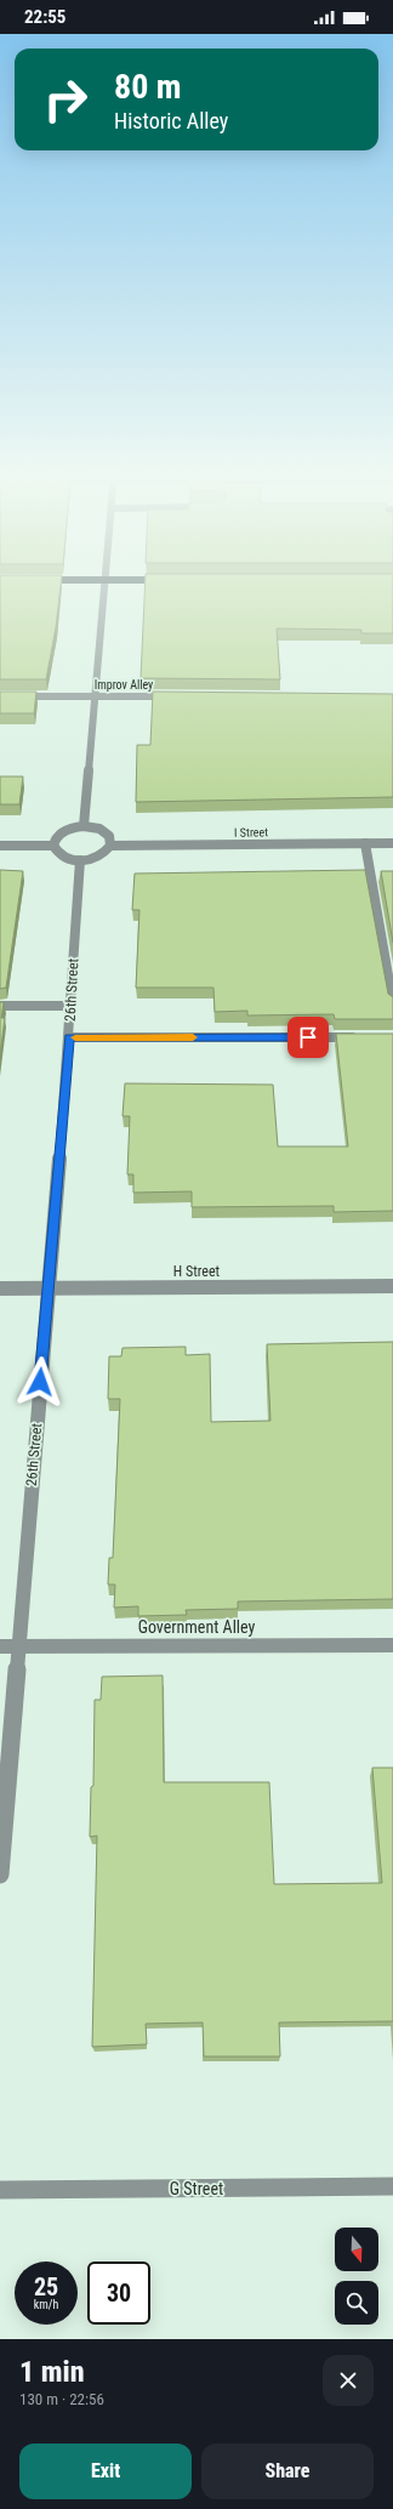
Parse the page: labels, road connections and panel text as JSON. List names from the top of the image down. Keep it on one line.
{"streets":{"street":["Improv Alley","I Street","26th Street","H Street","Government Alley","G Street"]},"crossings":[["26th Street","H Street"],["26th Street","Government Alley"]],"north":"bottom","page":{"status":"22:55","turn":["80 m","Historic Alley"],"speed":"25 km/h","limit":"30","heading":["1 min","130 m · 22:56"],"buttons":["Exit","Share"]}}
